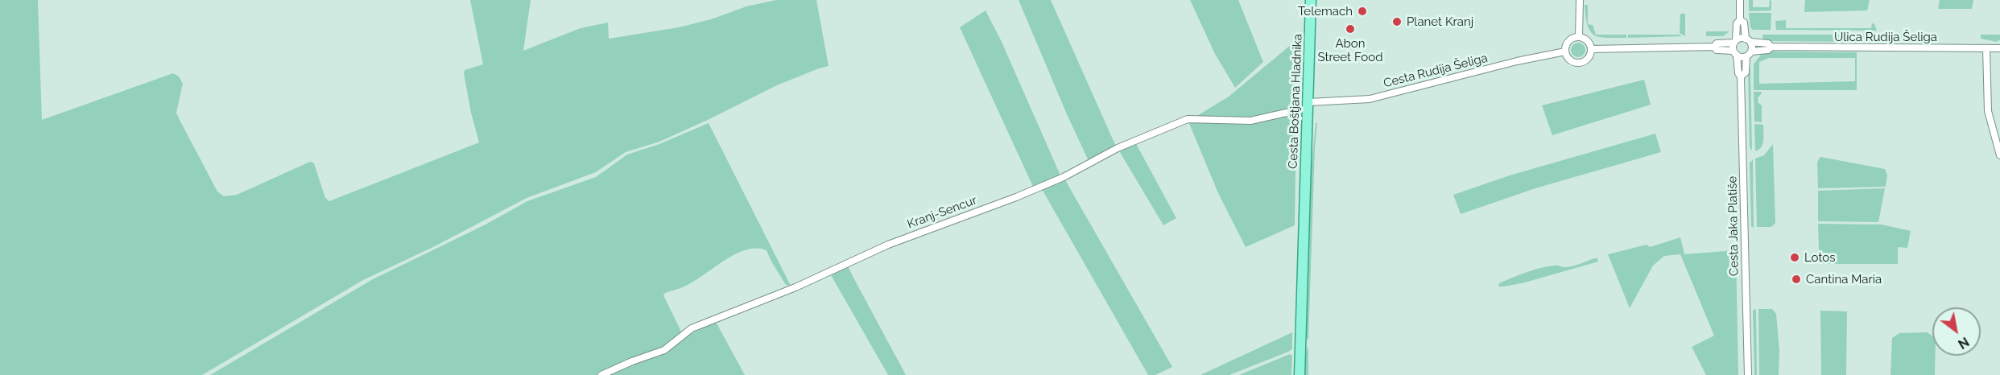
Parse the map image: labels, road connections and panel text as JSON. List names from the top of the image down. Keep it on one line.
{"streets":{"main road":["Cesta Boštjana Hladnika"],"street":["Ulica Rudija Šeliga","Cesta Rudija Šeliga","Kranj-Sencur","Cesta Jaka Platiše"]},"crossings":[["Ulica Rudija Šeliga","Cesta Jaka Platiše"],["Cesta Rudija Šeliga","Cesta Boštjana Hladnika"]],"places":["Telemach","Planet Kranj","Abon Street Food","Lotos","Cantina Maria"],"north":"bottom right"}
